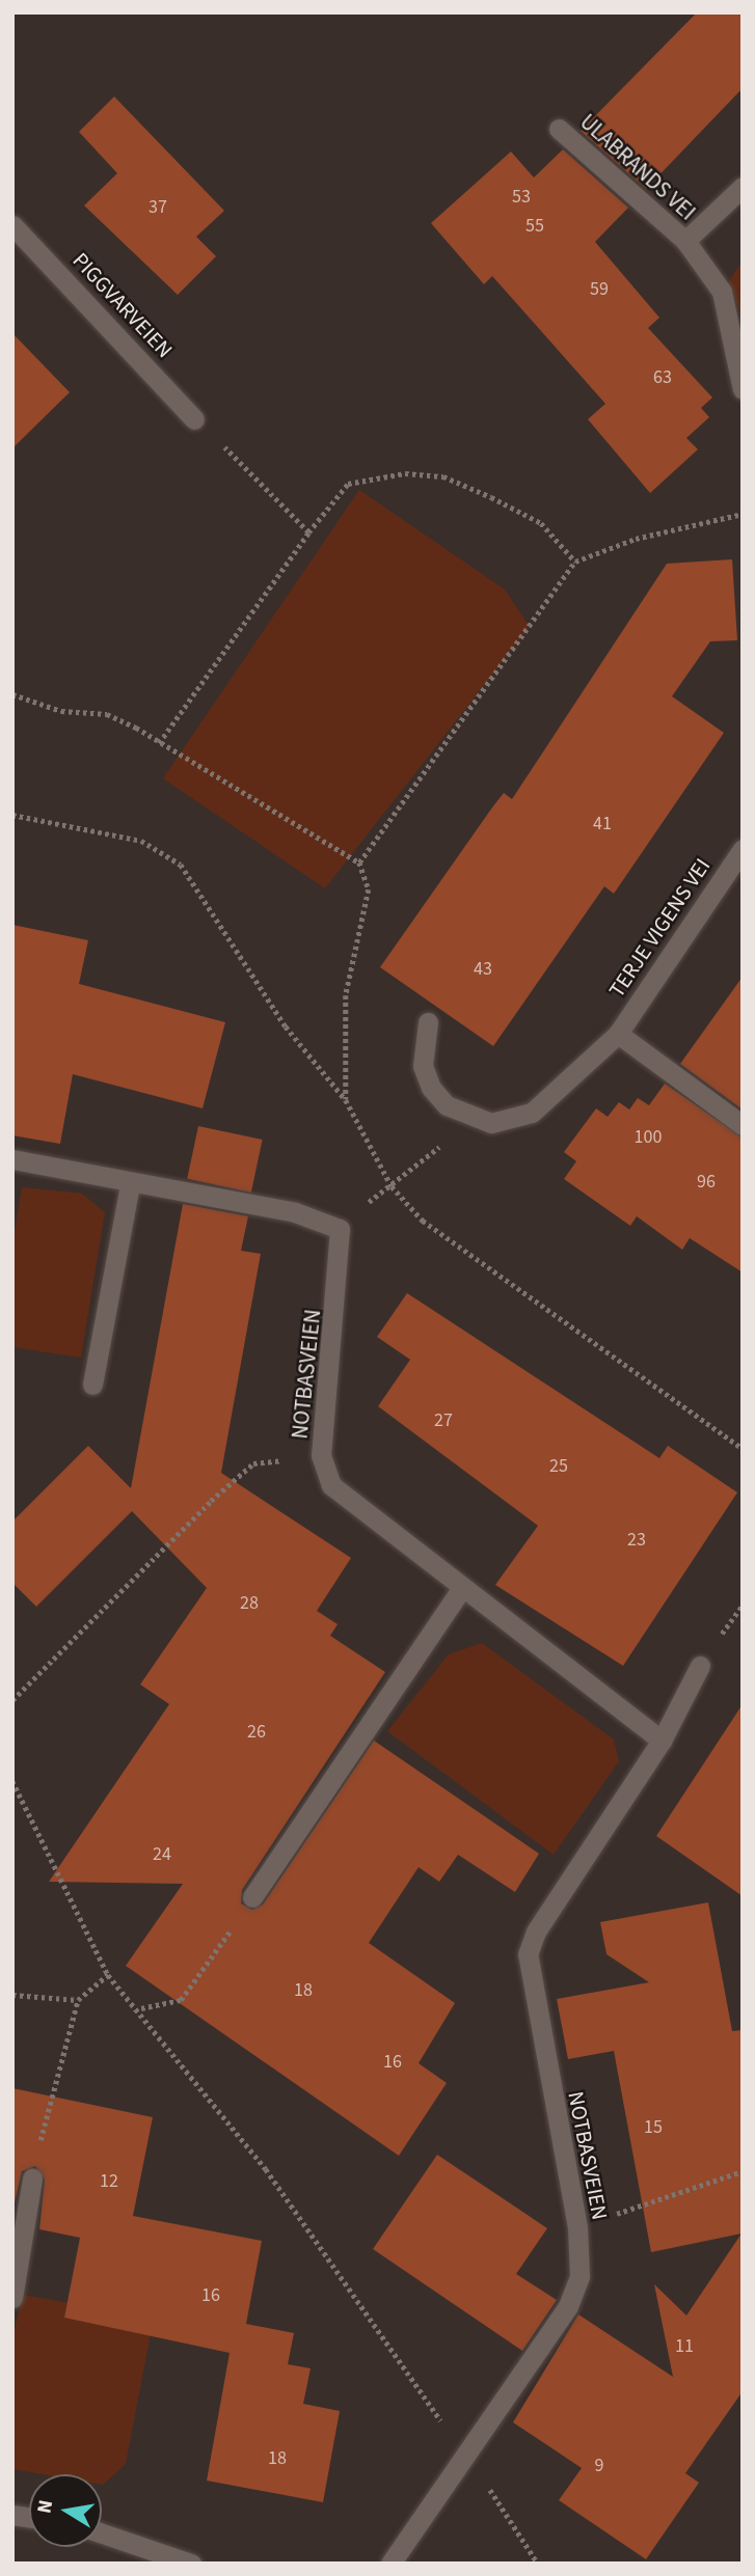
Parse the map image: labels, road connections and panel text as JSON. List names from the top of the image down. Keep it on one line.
{"streets":{"street":["ULABRANDS VEI","PIGGVARVEIEN","TERJE VIGENS VEI","NOTBASVEIEN"]},"house_numbers":["53","37","55","59","63","41","43","100","96","27","25","23","28","26","24","18","16","15","12","16","11","18","9"],"north":"left"}
